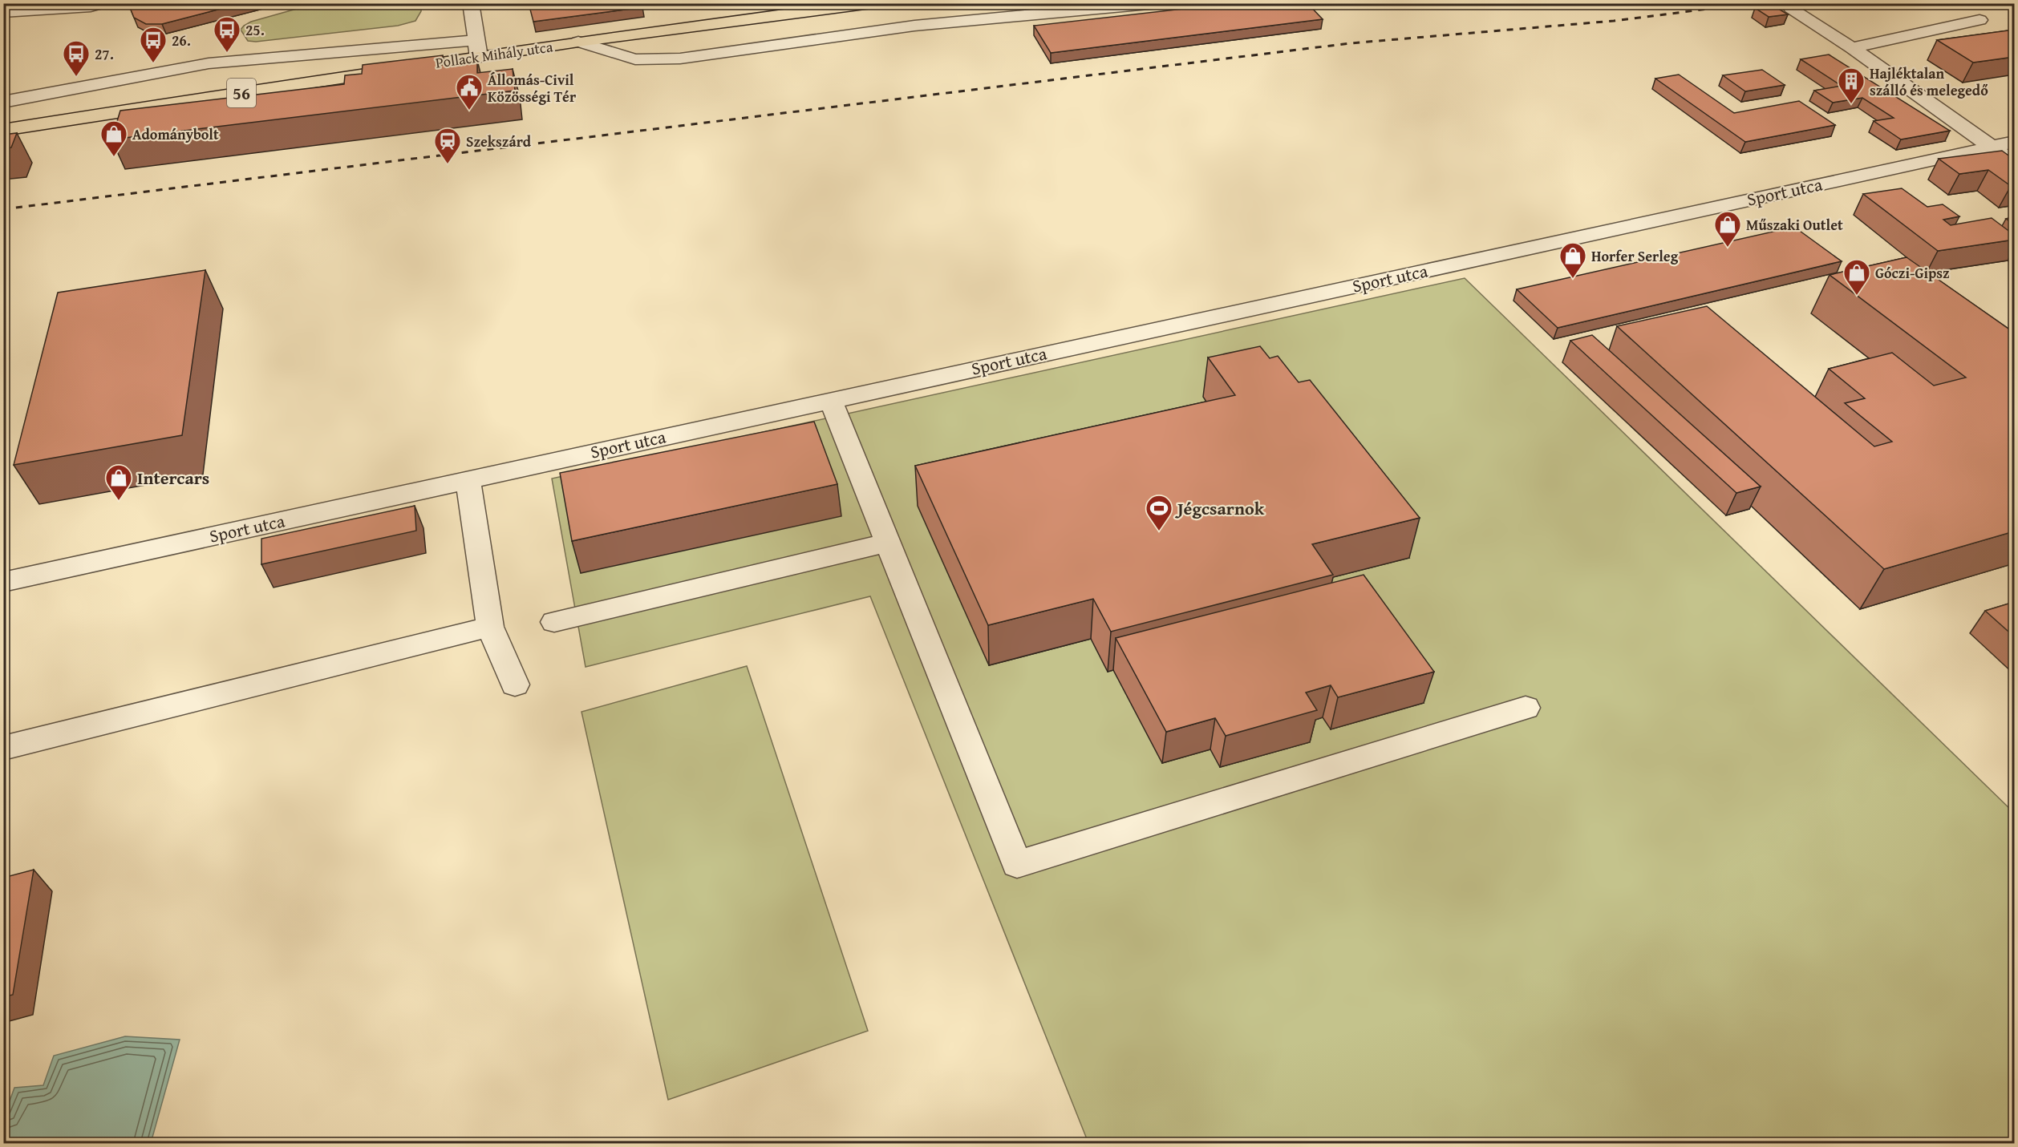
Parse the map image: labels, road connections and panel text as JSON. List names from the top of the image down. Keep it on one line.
{"streets":{"main road":["Pollack Mihály utca","56"],"street":["Sport utca"]},"places":{"bus stop":["25.","26.","27."],"building":["Hajléktalan szálló és melegedő"],"public building":["Állomás-Civil Közösségi Tér"],"shop":["Adománybolt","Műszaki Outlet","Horfer Serleg","Góczi-Gipsz","Intercars"],"station":["Szekszárd"],"sports":["Jégcsarnok"]}}
